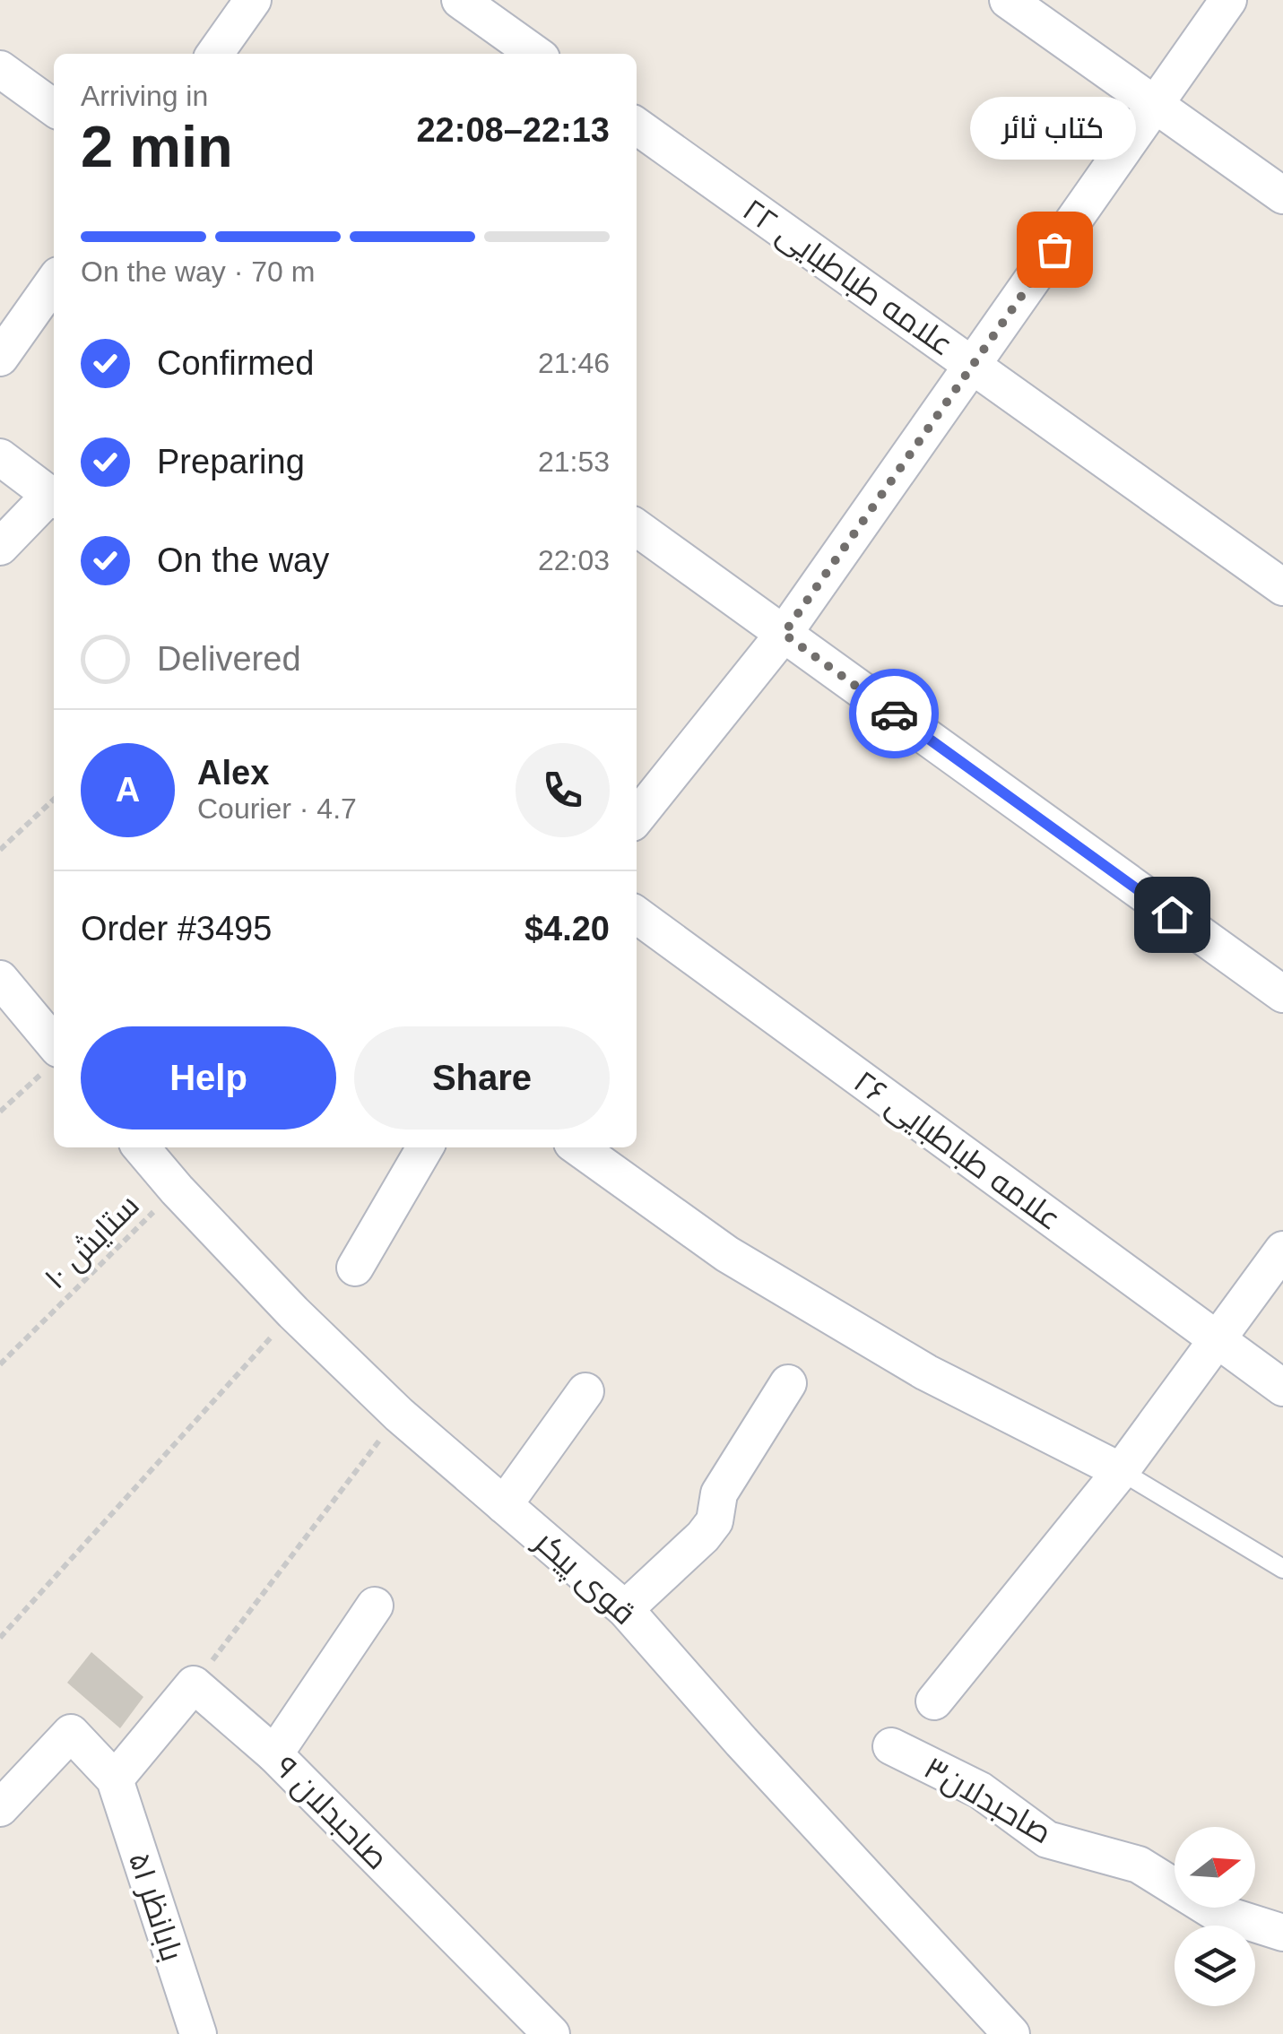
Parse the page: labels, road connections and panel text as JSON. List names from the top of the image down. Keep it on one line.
{"streets":{"street":["علامه طباطبایی ۲۲","علامه طباطبایی ۲۶","قوی پیکر","صاحبدلان۳","صاحبدلان ۹","بابانظر ۵۱"],"path":["ستایش ۱۰"]},"crossings":[["ستایش ۱۰","قوی پیکر"]],"places":["کتاب ثائر"],"north":"right","page":{"heading":["2 min","Arriving in","22:08–22:13"],"panel":["Alex","Courier · 4.7","Order #3495","$4.20"],"bubble":"کتاب ثائر","bar":"On the way · 70 m","list":[["Confirmed","21:46"],["Preparing","21:53"],["On the way","22:03"],"Delivered"],"round":"A","buttons":["Help","Share"]}}
